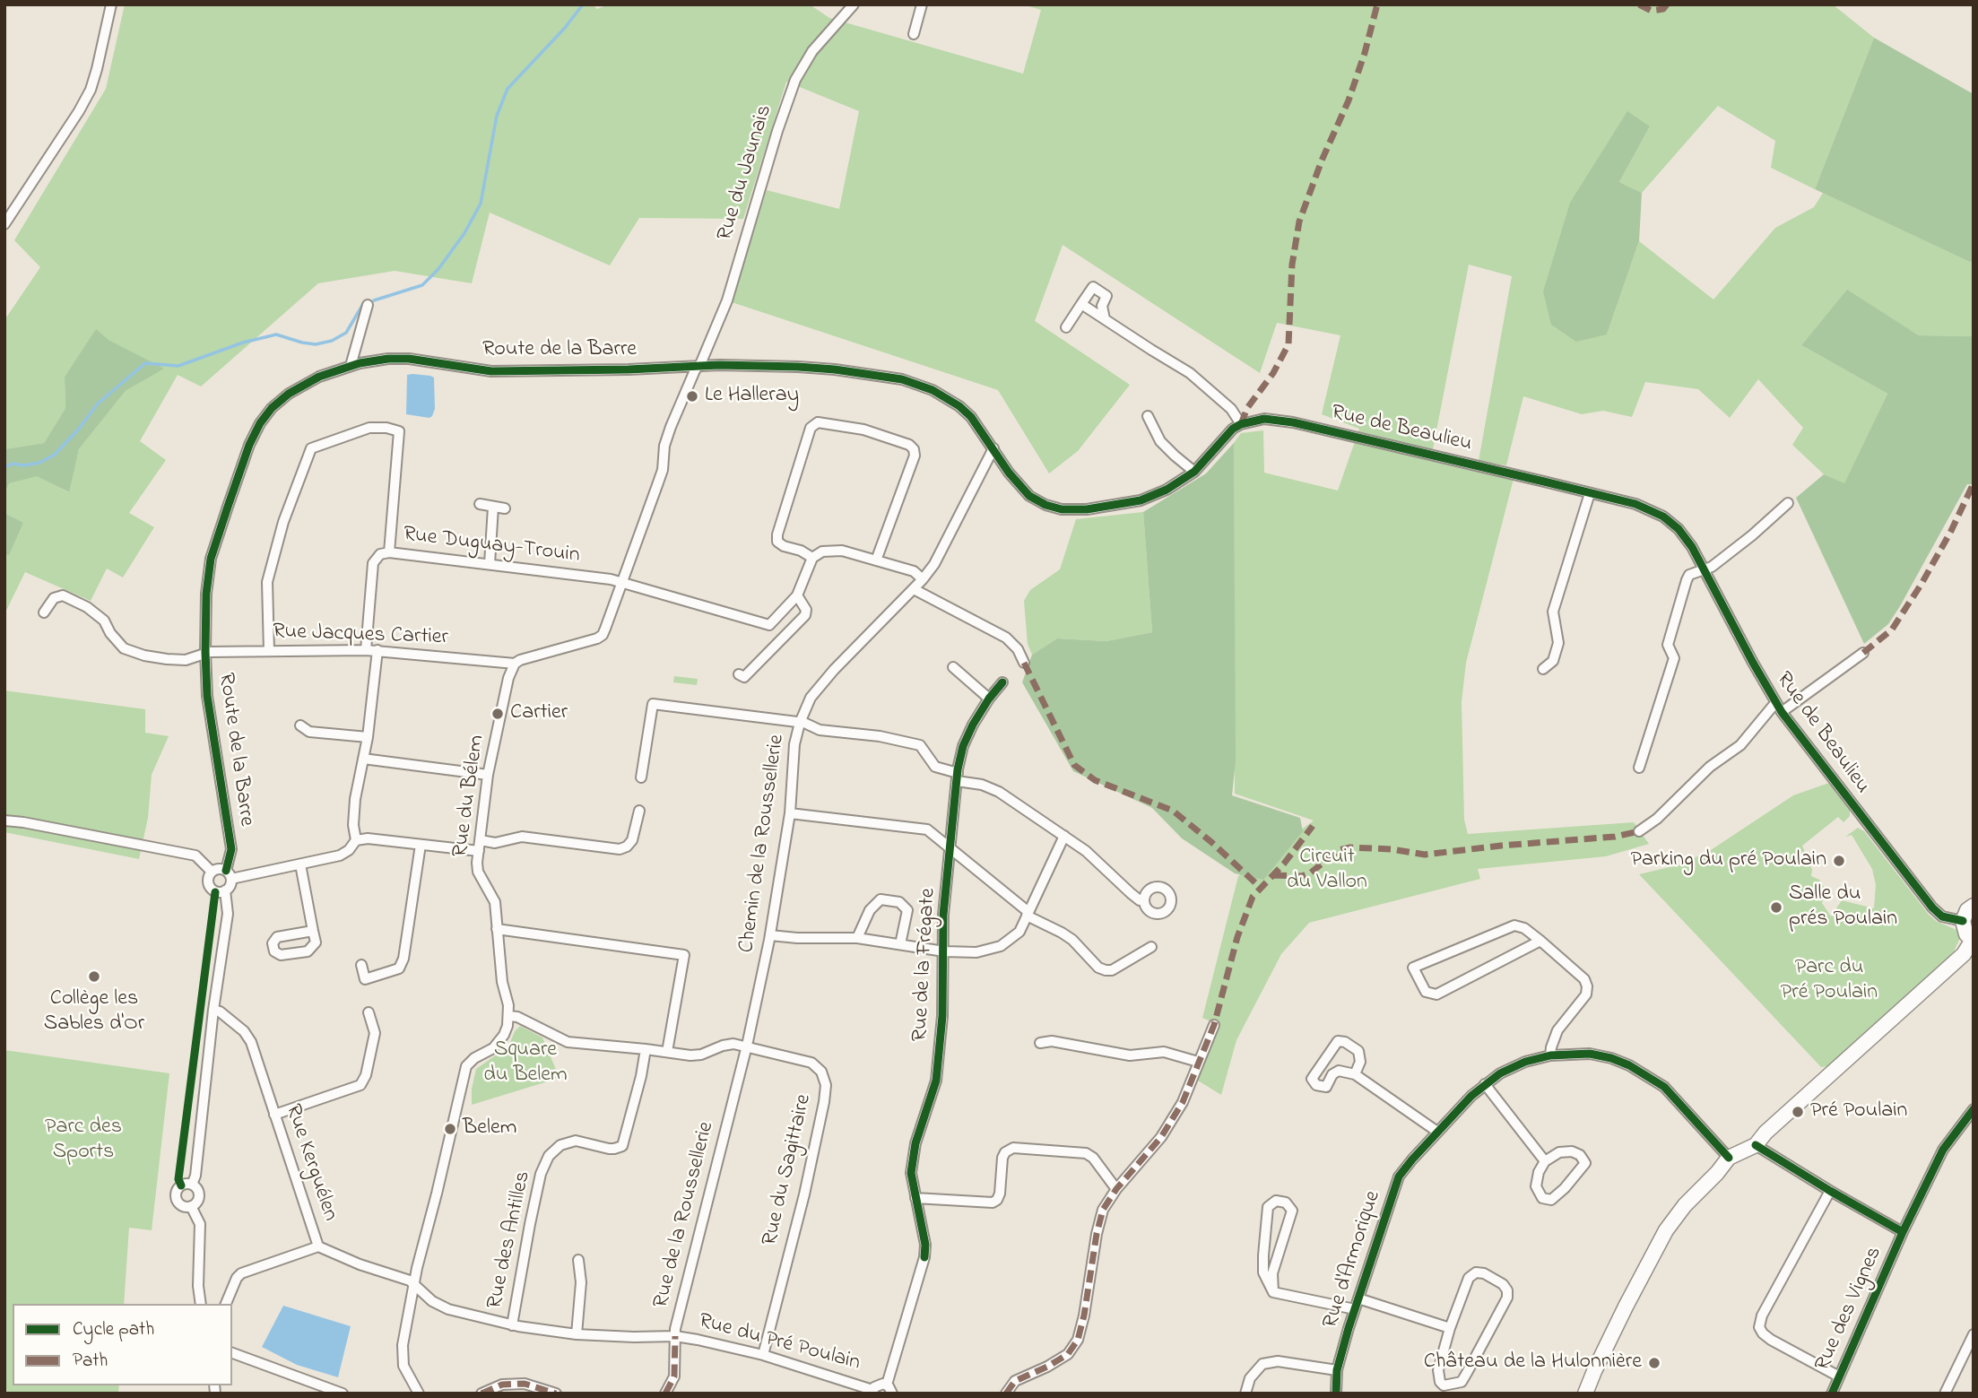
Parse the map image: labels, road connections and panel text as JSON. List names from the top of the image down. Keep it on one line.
{"streets":{"street":["Rue du Jaunais","Route de la Barre","Rue de Beaulieu","Rue Duguay-Trouin","Rue Jacques Cartier","Rue du Bélem","Chemin de la Roussellerie","Rue de la Frégate","Rue Kerguélen","Rue du Sagittaire","Rue de la Roussellerie","Rue des Antilles","Rue d'Armorique","Rue des Vignes","Rue du Pré Poulain"]},"crossings":[["Rue du Jaunais","Route de la Barre"],["Route de la Barre","Rue Jacques Cartier"],["Rue Duguay-Trouin","Rue Jacques Cartier"],["Rue Jacques Cartier","Rue du Bélem"],["Rue du Bélem","Rue du Sagittaire"],["Chemin de la Roussellerie","Rue du Sagittaire"],["Chemin de la Roussellerie","Rue de la Roussellerie"],["Rue Kerguélen","Rue des Antilles"],["Rue Kerguélen","Rue du Pré Poulain"],["Rue du Sagittaire","Rue de la Roussellerie"],["Rue du Sagittaire","Rue des Antilles"],["Rue du Sagittaire","Rue du Pré Poulain"],["Rue de la Roussellerie","Rue du Pré Poulain"],["Rue des Antilles","Rue du Pré Poulain"]],"parks":["Circuit du Vallon","Parc du Pré Poulain","Square du Belem","Parc des Sports"],"places":["Le Halleray","Cartier","Parking du pré Poulain","Salle du prés Poulain","Collège les Sables d'Or","Pré Poulain","Belem","Château de la Hulonnière"],"legend":["Cycle path","Path"]}
